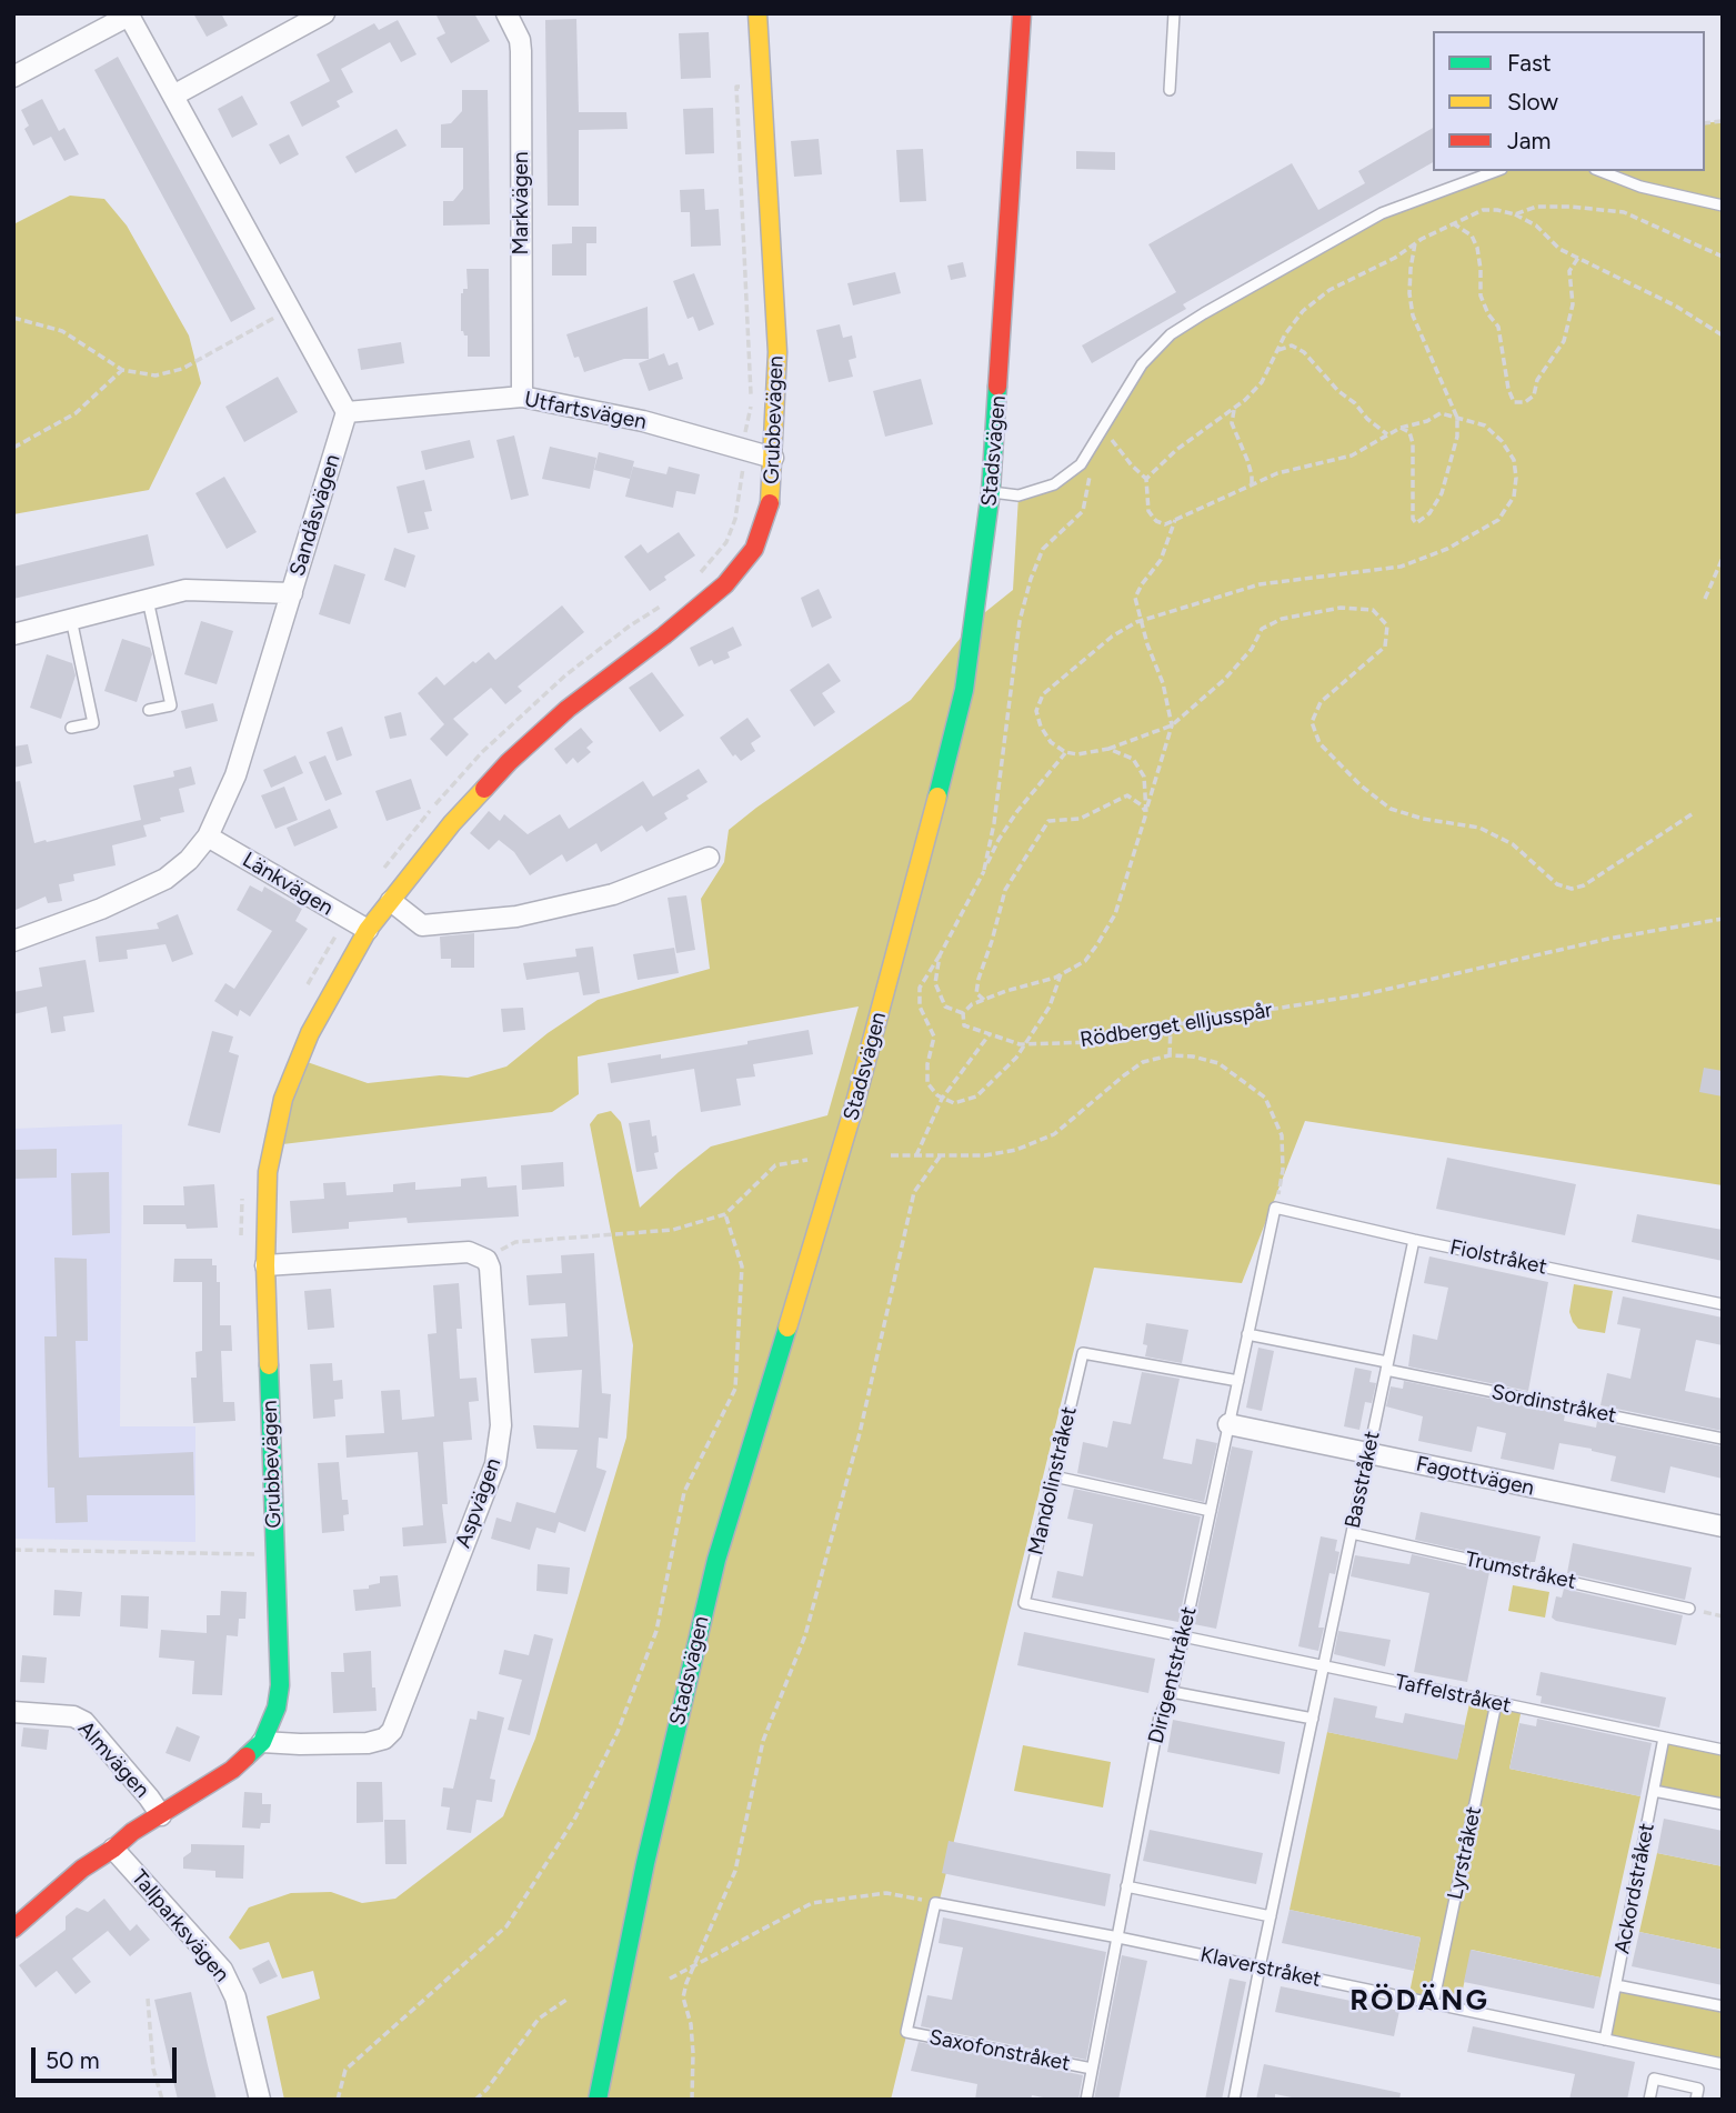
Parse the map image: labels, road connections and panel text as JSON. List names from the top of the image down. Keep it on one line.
{"streets":{"street":["Markvägen","Utfartsvägen","Grubbevägen","Stadsvägen","Sandåsvägen","Länkvägen","Fagottvägen","Aspvägen","Almvägen","Tallparksvägen"],"lane":["Fiolstråket","Sordinstråket","Basstråket","Mandolinstråket","Trumstråket","Dirigentstråket","Taffelstråket","Lyrstråket","Ackordstråket","Klaverstråket","Saxofonstråket"],"path":["Rödberget elljusspår"]},"crossings":[["Markvägen","Utfartsvägen"],["Utfartsvägen","Grubbevägen"],["Utfartsvägen","Sandåsvägen"],["Grubbevägen","Länkvägen"],["Grubbevägen","Aspvägen"],["Grubbevägen","Almvägen"],["Grubbevägen","Tallparksvägen"],["Sandåsvägen","Länkvägen"],["Fiolstråket","Basstråket"],["Fiolstråket","Dirigentstråket"],["Sordinstråket","Basstråket"],["Sordinstråket","Dirigentstråket"],["Fagottvägen","Basstråket"],["Fagottvägen","Dirigentstråket"],["Basstråket","Trumstråket"],["Basstråket","Taffelstråket"],["Basstråket","Klaverstråket"],["Mandolinstråket","Dirigentstråket"],["Mandolinstråket","Taffelstråket"],["Dirigentstråket","Taffelstråket"],["Dirigentstråket","Klaverstråket"],["Dirigentstråket","Saxofonstråket"],["Taffelstråket","Lyrstråket"],["Taffelstråket","Ackordstråket"],["Lyrstråket","Klaverstråket"],["Ackordstråket","Klaverstråket"],["Klaverstråket","Saxofonstråket"]],"districts":["RÖDÄNG"],"legend":["Fast","Slow","Jam"],"scale_bar":"50 m"}
